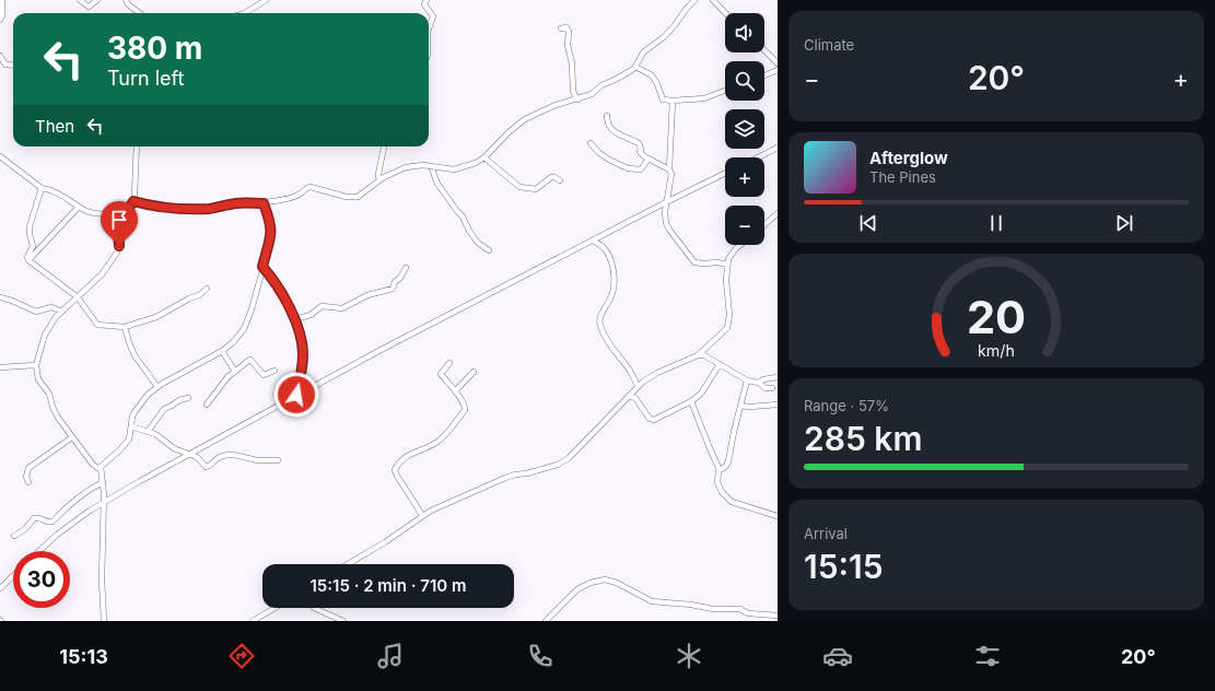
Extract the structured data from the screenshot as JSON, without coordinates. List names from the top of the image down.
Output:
{
  "page": {
    "tile": [
      "Climate",
      ["Range · 57%", "285 km"],
      ["Arrival", "15:15"]
    ],
    "map_buttons": ["+", "−"],
    "turn": ["380 m", "Turn left"],
    "heat": ["−", "20°", "+"],
    "then": "Then",
    "song": ["Afterglow", "The Pines"],
    "limit": "30",
    "trip": "15:15 · 2 min · 710 m",
    "tabs": ["15:13", "20°"],
    "gauge": ["20", "km/h"]
  }
}
